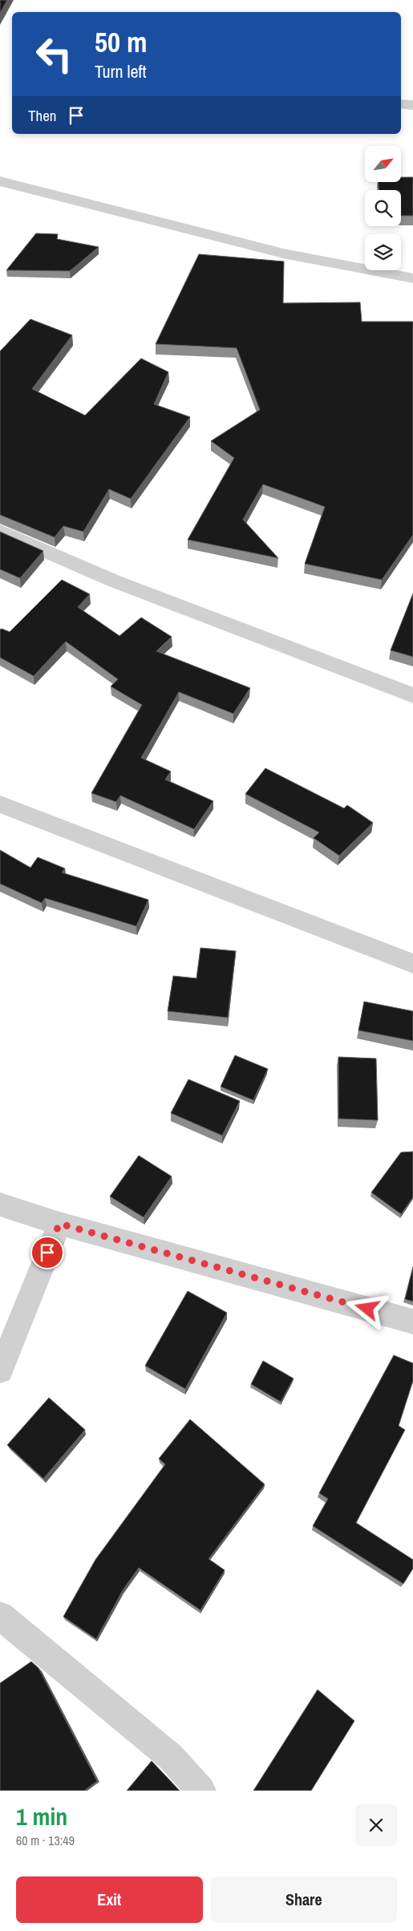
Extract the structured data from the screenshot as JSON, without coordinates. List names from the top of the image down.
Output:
{
  "north": "top right",
  "page": {
    "turn": ["50 m", "Turn left"],
    "then": "Then",
    "heading": ["1 min", "60 m · 13:49"],
    "buttons": ["Exit", "Share"]
  }
}
